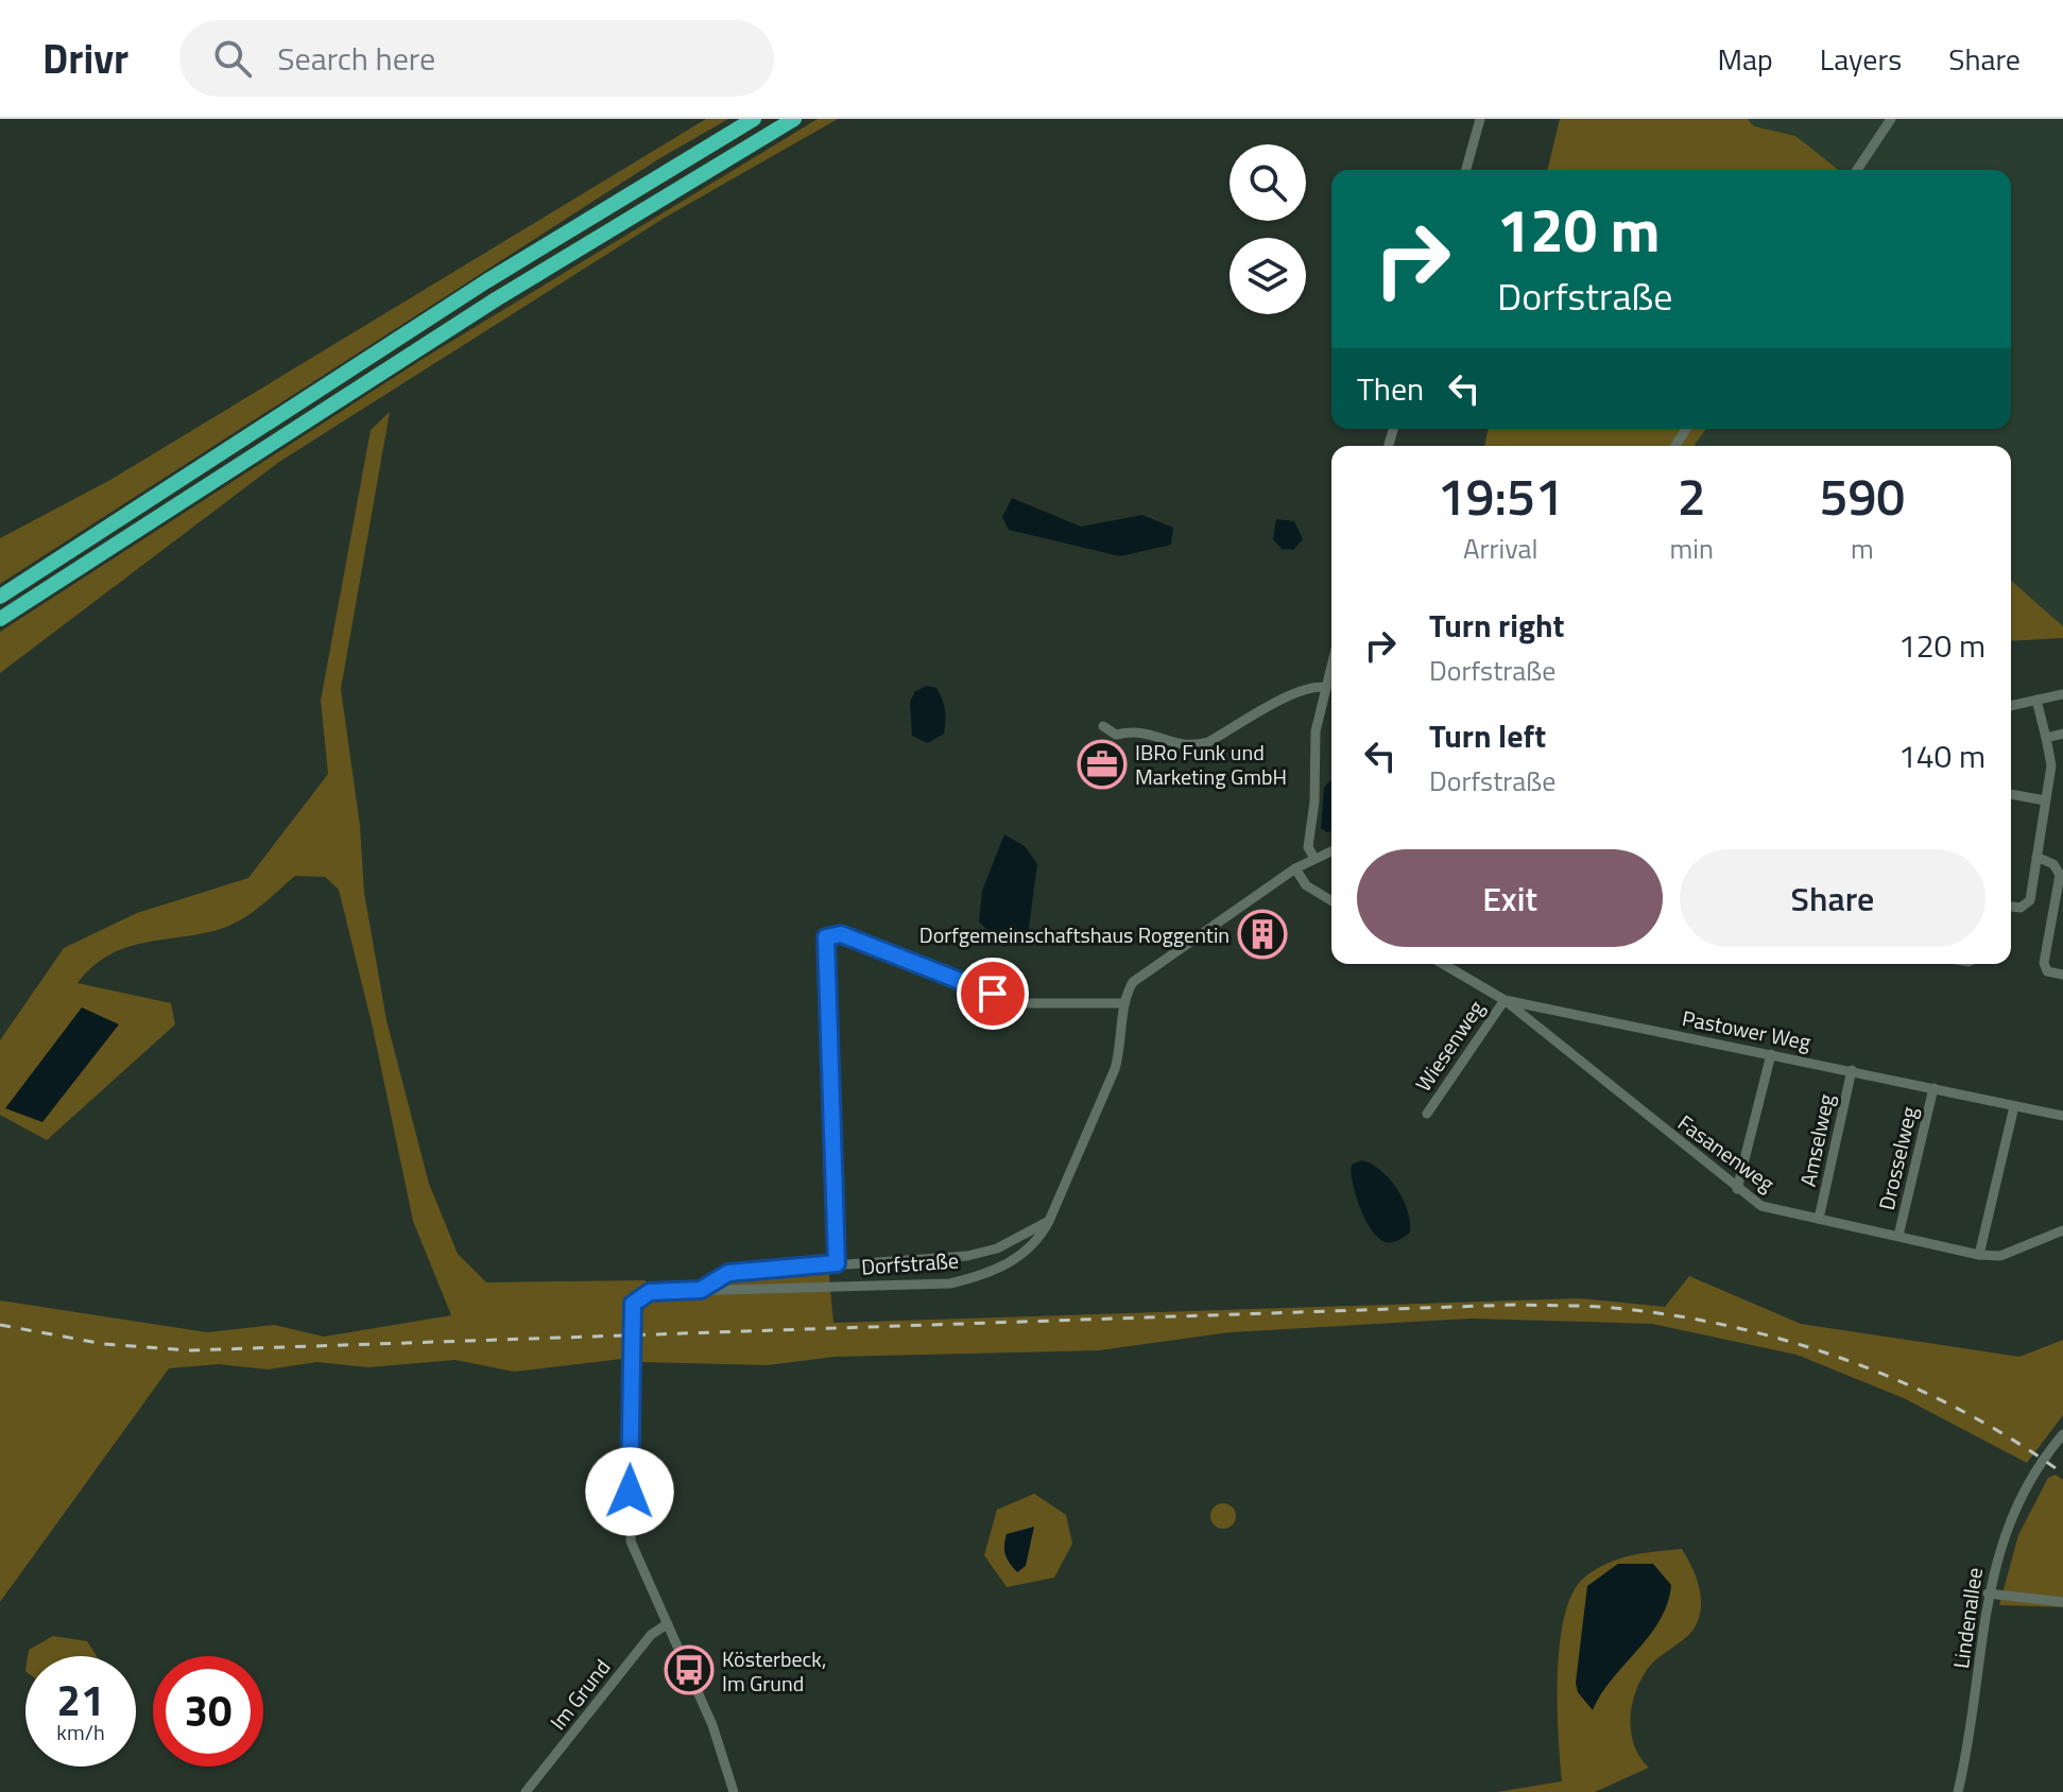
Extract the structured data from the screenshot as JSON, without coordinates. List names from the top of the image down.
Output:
{
  "streets": {
    "street": [
      "Pastower Weg",
      "Wiesenweg",
      "Amselweg",
      "Fasanenweg",
      "Drosselweg",
      "Dorfstraße",
      "Lindenallee",
      "Im Grund"
    ]
  },
  "crossings": [
    ["Pastower Weg", "Wiesenweg"],
    ["Pastower Weg", "Amselweg"],
    ["Pastower Weg", "Fasanenweg"],
    ["Pastower Weg", "Drosselweg"],
    ["Wiesenweg", "Fasanenweg"],
    ["Amselweg", "Fasanenweg"],
    ["Fasanenweg", "Drosselweg"],
    ["Dorfstraße", "Im Grund"]
  ],
  "places": {
    "office": ["IBRo Funk und Marketing GmbH"],
    "building": ["Dorfgemeinschaftshaus Roggentin"],
    "bus stop": ["Kösterbeck, Im Grund"]
  },
  "page": {
    "header": "Drivr",
    "search": "Search here",
    "nav": ["Map", "Layers", "Share"],
    "turn": ["120 m", "Dorfstraße"],
    "then": "Then",
    "eta": [
      "19:51",
      "Arrival",
      "2",
      "min",
      "590",
      "m"
    ],
    "list": [
      {
        "name": "Turn right",
        "note": "Dorfstraße",
        "value": "120 m"
      },
      {
        "name": "Turn left",
        "note": "Dorfstraße",
        "value": "140 m"
      }
    ],
    "buttons": ["Exit", "Share"],
    "speed": "21 km/h",
    "limit": "30"
  }
}
